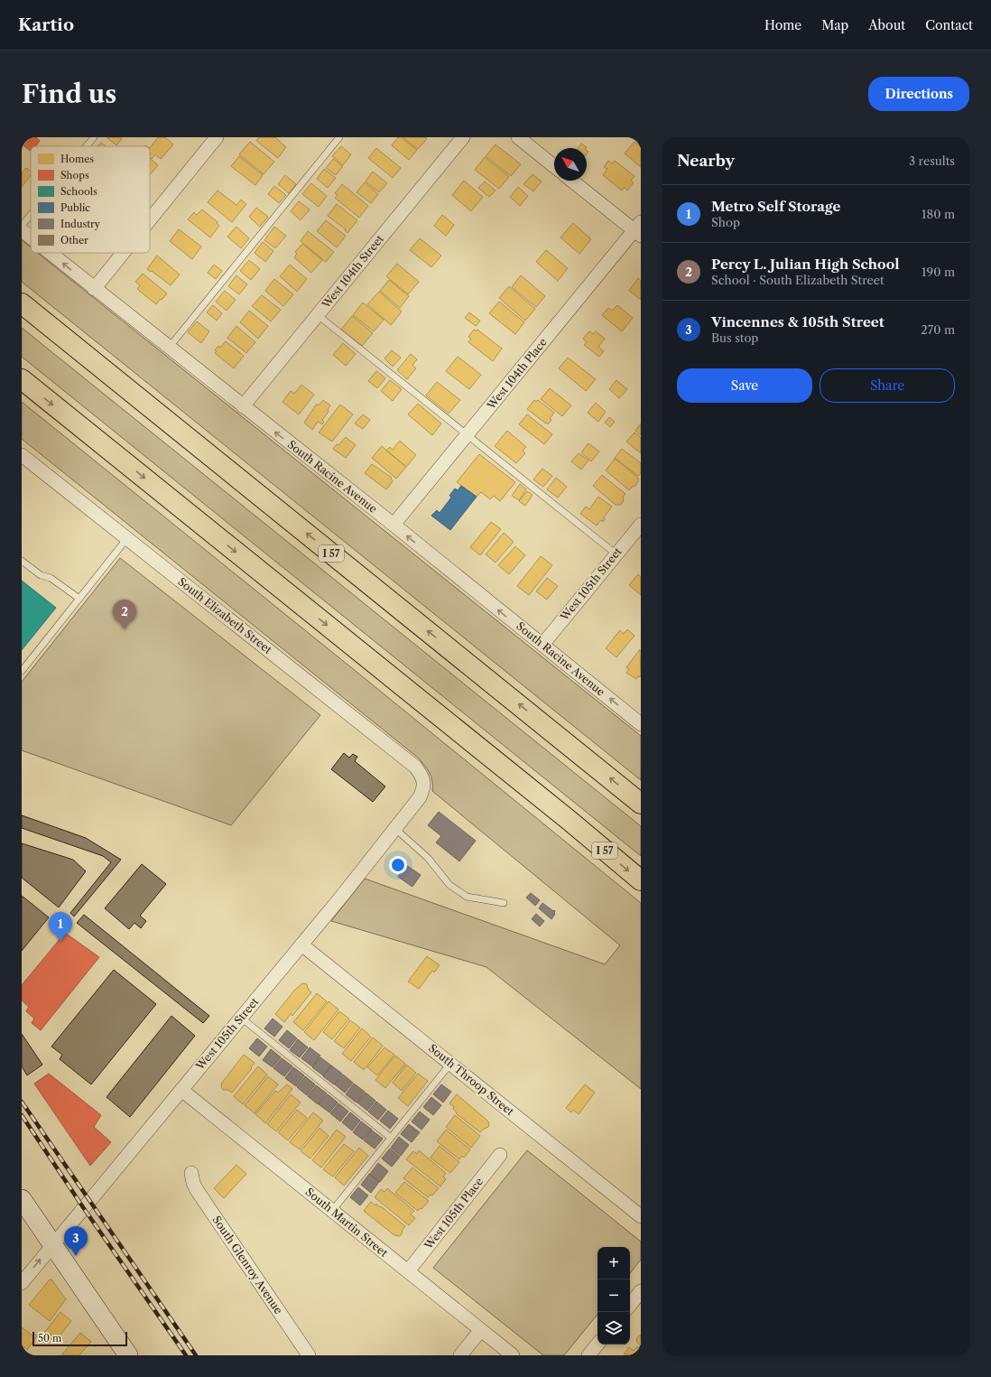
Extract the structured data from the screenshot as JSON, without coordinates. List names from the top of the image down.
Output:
{
  "streets": {
    "highway": ["I 57"],
    "street": [
      "West 104th Street",
      "West 104th Place",
      "South Racine Avenue",
      "West 105th Street",
      "South Elizabeth Street",
      "South Throop Street",
      "West 105th Place",
      "South Martin Street",
      "South Glenroy Avenue"
    ]
  },
  "crossings": [
    ["West 104th Street", "South Racine Avenue"],
    ["West 104th Place", "South Racine Avenue"],
    ["South Racine Avenue", "West 105th Street"],
    ["West 105th Street", "South Elizabeth Street"],
    ["West 105th Street", "South Throop Street"],
    ["West 105th Street", "South Martin Street"],
    ["West 105th Place", "South Martin Street"]
  ],
  "one_way": ["South Racine Avenue"],
  "legend": [
    "Homes",
    "Shops",
    "Schools",
    "Public",
    "Industry",
    "Other"
  ],
  "scale_bar": "50 m",
  "north": "top left",
  "page": {
    "header": "Kartio",
    "nav": [
      "Home",
      "Map",
      "About",
      "Contact"
    ],
    "buttons": [
      "Directions",
      ["Save", "Share"]
    ],
    "title": "Find us",
    "heading": ["Nearby", "3 results"],
    "list": [
      {
        "mark": "1",
        "name": "Metro Self Storage",
        "note": "Shop",
        "value": "180 m"
      },
      {
        "mark": "2",
        "name": "Percy L. Julian High School",
        "note": "School · South Elizabeth Street",
        "value": "190 m"
      },
      {
        "mark": "3",
        "name": "Vincennes & 105th Street",
        "note": "Bus stop",
        "value": "270 m"
      }
    ],
    "pins": ["2", "1", "3"],
    "map_buttons": ["+", "−"],
    "scale": "50 m"
  }
}
